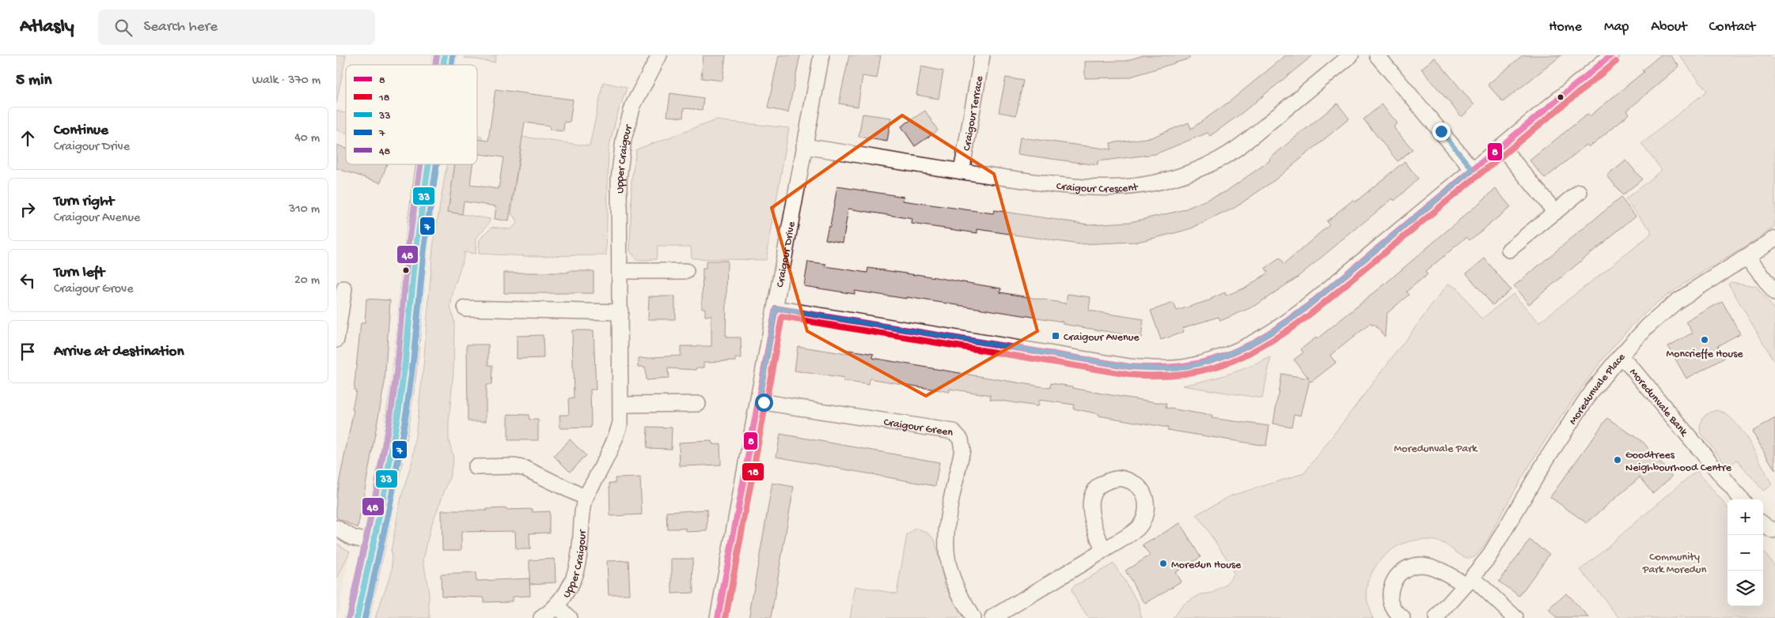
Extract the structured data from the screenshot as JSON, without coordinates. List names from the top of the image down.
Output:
{
  "streets": {
    "street": [
      "Craigour Terrace",
      "Upper Craigour",
      "Craigour Crescent",
      "Craigour Drive",
      "Moredunvale Place",
      "Moredunvale Bank",
      "Craigour Green"
    ]
  },
  "crossings": [
    ["Craigour Terrace", "Craigour Crescent"],
    ["Craigour Crescent", "Craigour Drive"],
    ["Craigour Drive", "Craigour Green"],
    ["Moredunvale Place", "Moredunvale Bank"]
  ],
  "parks": ["Moredunvale Park", "Community Park Moredun"],
  "places": {
    "transit": ["Craigour Avenue"],
    "other": ["Moncrieffe House", "Goodtrees Neighbourhood Centre", "Moredun House"]
  },
  "lines": [
    "transit line 8",
    "transit line 33",
    "transit line 48",
    "transit line 7",
    "transit line 18"
  ],
  "legend": [
    "8",
    "18",
    "33",
    "7",
    "48"
  ],
  "page": {
    "header": "Atlasly",
    "search": "Search here",
    "nav": [
      "Home",
      "Map",
      "About",
      "Contact"
    ],
    "heading": ["5 min", "Walk · 370 m"],
    "list": [
      ["Continue", "Craigour Drive", "40 m"],
      ["Turn right", "Craigour Avenue", "310 m"],
      ["Turn left", "Craigour Grove", "20 m"],
      "Arrive at destination"
    ],
    "map_buttons": ["+", "−"]
  }
}
